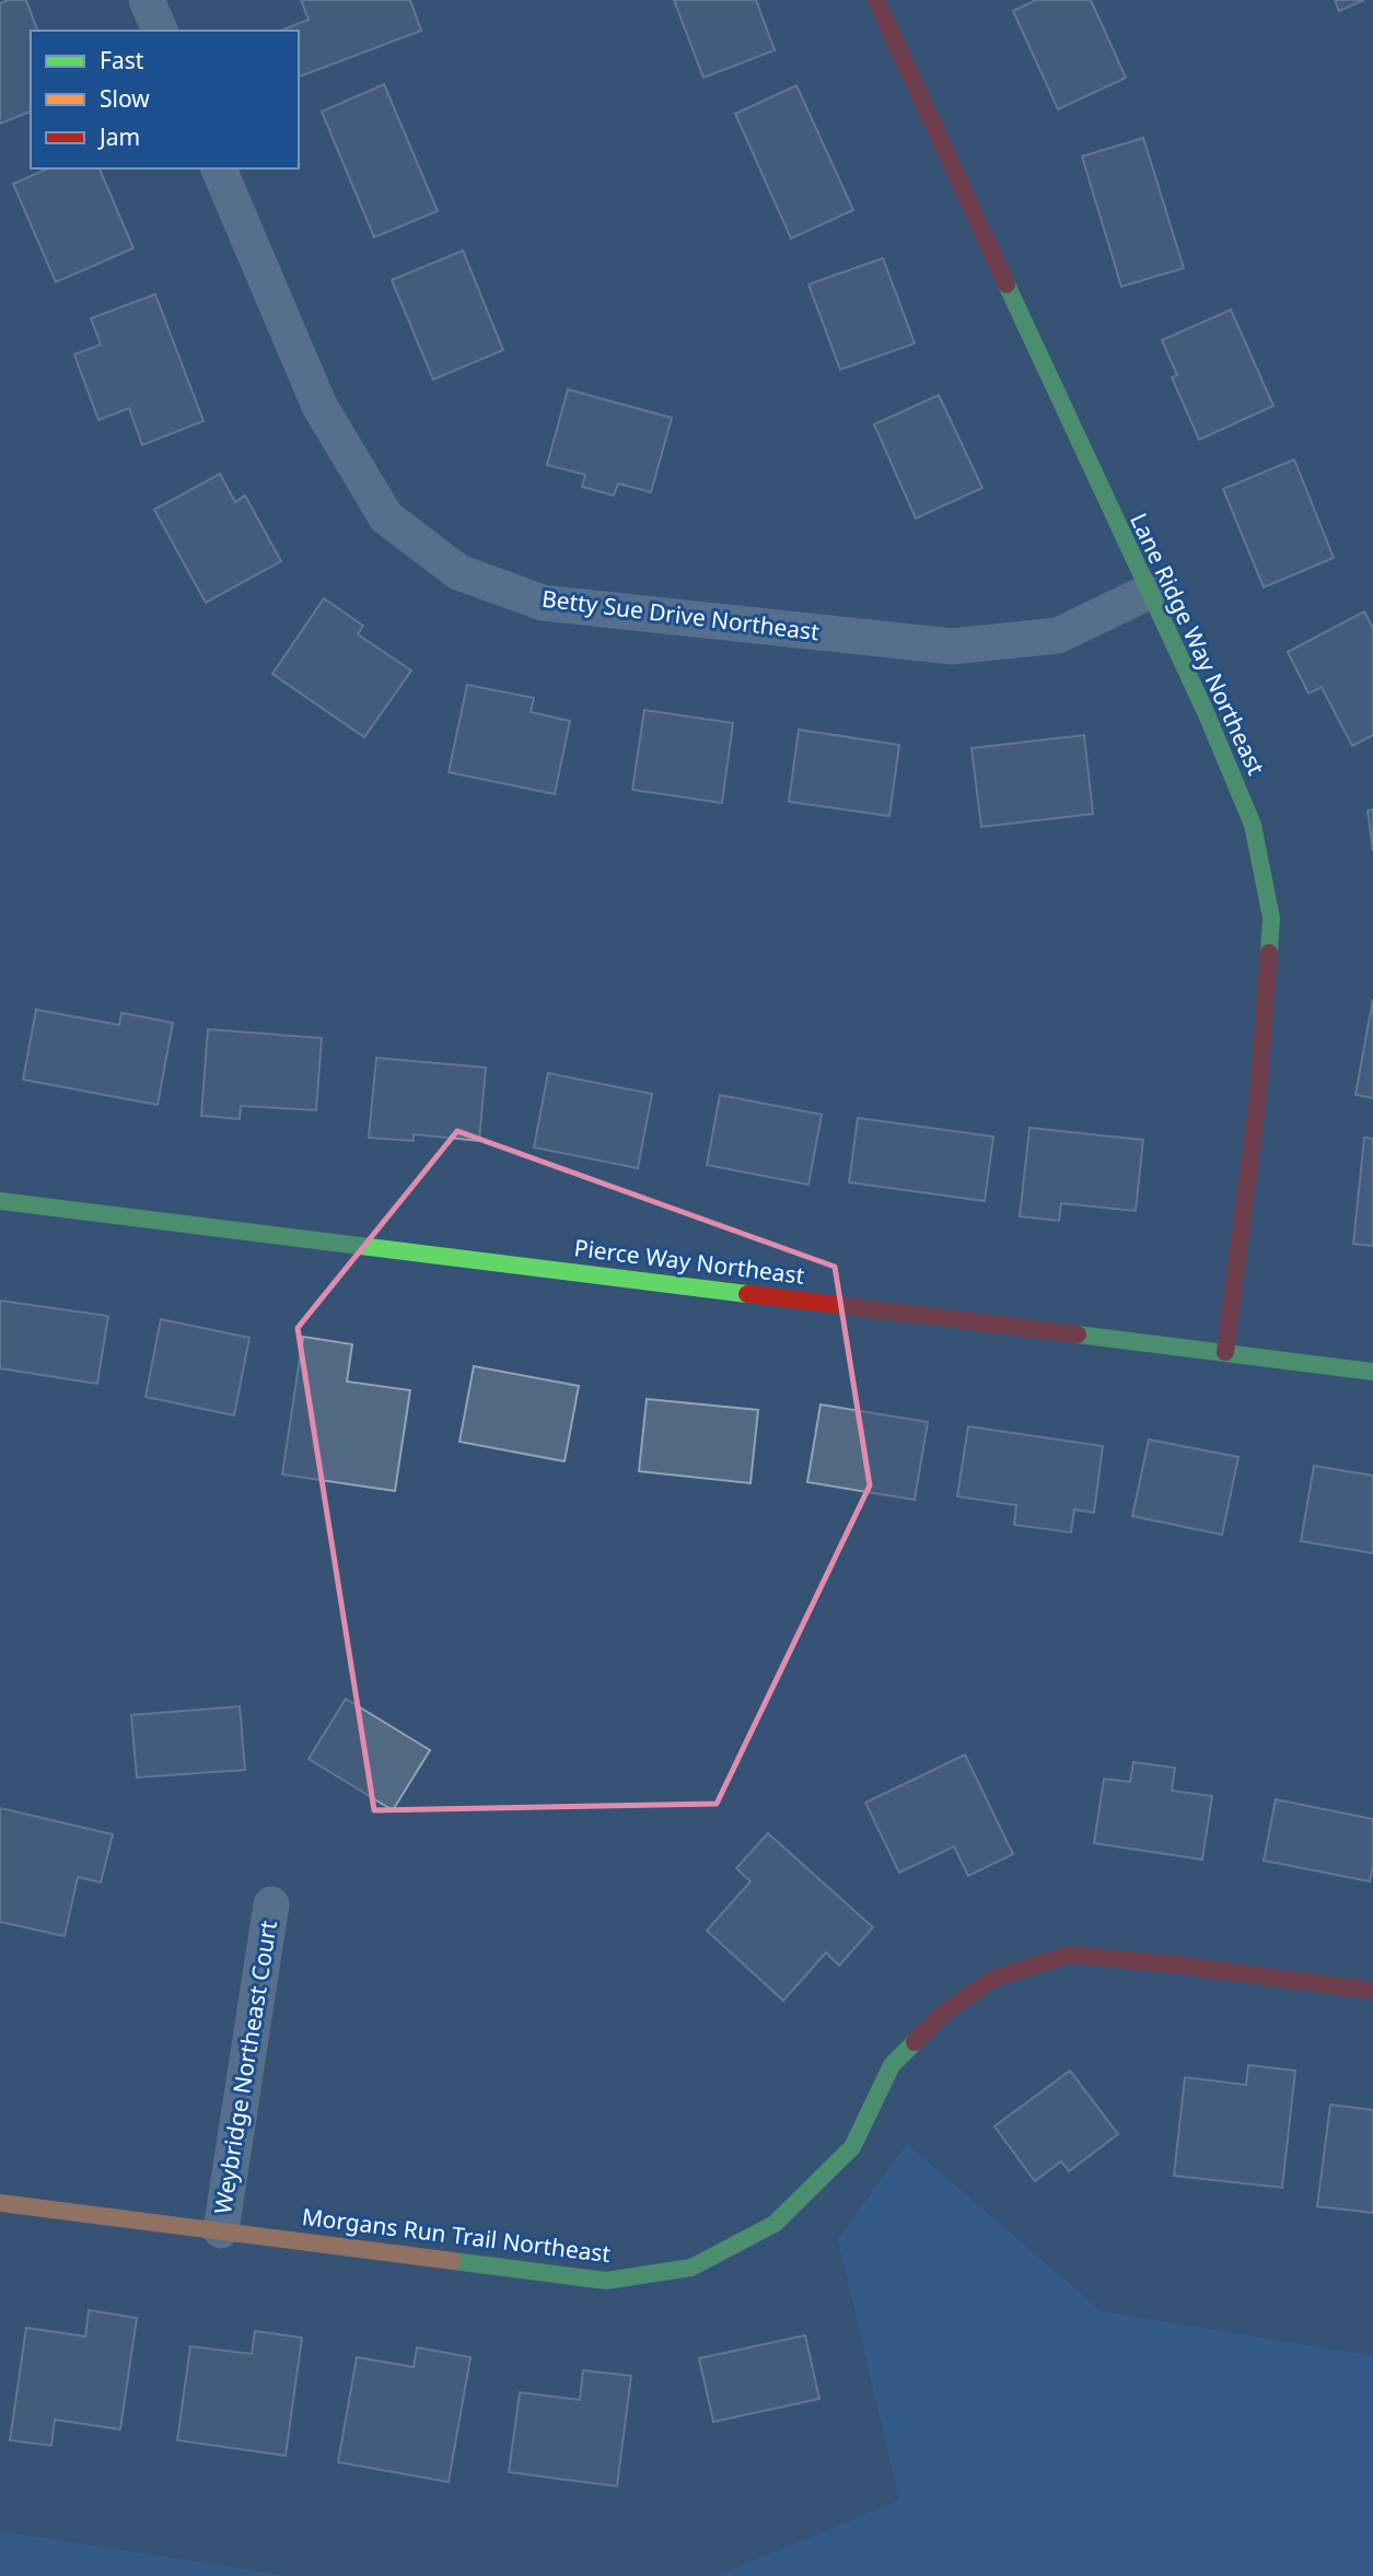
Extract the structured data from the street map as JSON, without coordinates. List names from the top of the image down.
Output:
{
  "streets": {
    "street": [
      "Betty Sue Drive Northeast",
      "Lane Ridge Way Northeast",
      "Pierce Way Northeast",
      "Weybridge Northeast Court",
      "Morgans Run Trail Northeast"
    ]
  },
  "crossings": [
    ["Betty Sue Drive Northeast", "Lane Ridge Way Northeast"],
    ["Lane Ridge Way Northeast", "Pierce Way Northeast"],
    ["Weybridge Northeast Court", "Morgans Run Trail Northeast"]
  ],
  "legend": ["Fast", "Slow", "Jam"]
}
